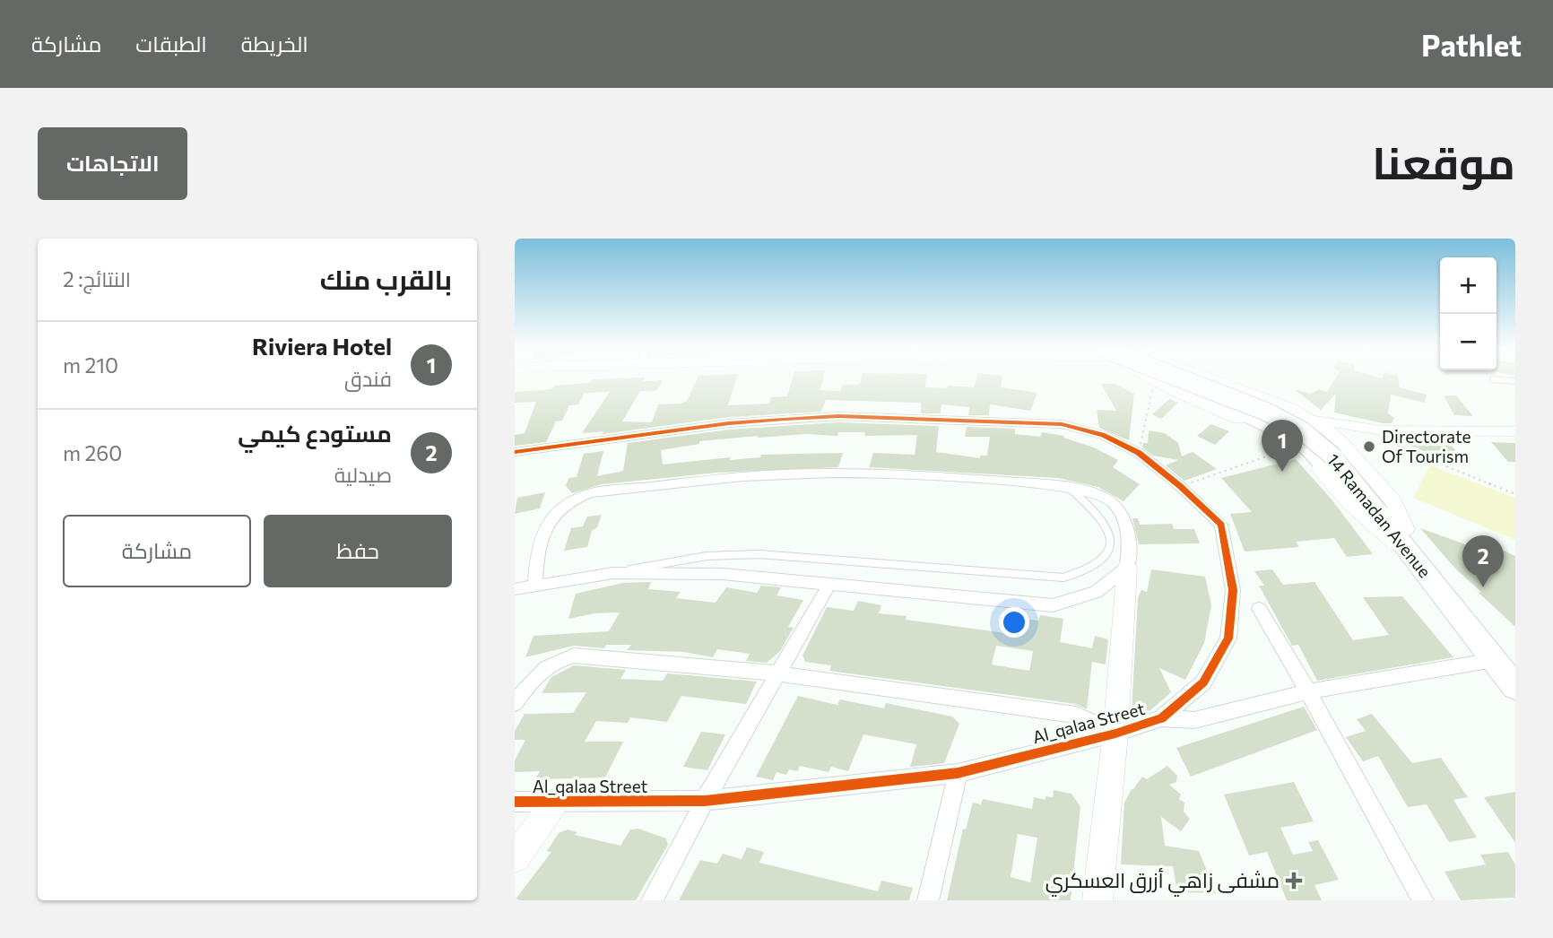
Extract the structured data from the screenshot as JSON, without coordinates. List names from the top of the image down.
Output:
{
  "streets": {
    "main road": ["14 Ramadan Avenue"],
    "street": ["Al_qalaa Street"]
  },
  "places": {
    "other": ["Directorate Of Tourism"],
    "health": ["مشفى زاهي أزرق العسكري"]
  },
  "page": {
    "header": "Pathlet",
    "nav": ["الخريطة", "الطبقات", "مشاركة"],
    "title": "موقعنا",
    "buttons": [
      "الاتجاهات",
      ["حفظ", "مشاركة"]
    ],
    "heading": ["بالقرب منك", "النتائج: 2"],
    "map_buttons": ["+", "−"],
    "list": [
      {
        "mark": "1",
        "name": "Riviera Hotel",
        "note": "فندق",
        "value": "210 m"
      },
      {
        "mark": "2",
        "name": "مستودع كيمي",
        "note": "صيدلية",
        "value": "260 m"
      }
    ],
    "pins": ["1", "2"]
  }
}
